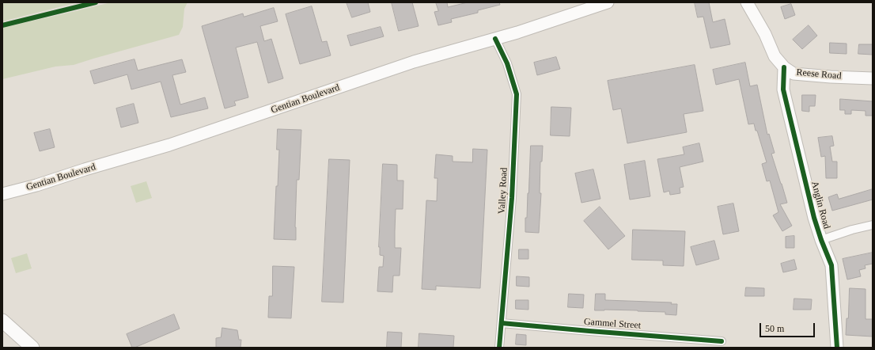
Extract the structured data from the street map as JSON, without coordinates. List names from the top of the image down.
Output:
{
  "streets": {
    "main road": ["Reese Road", "Gentian Boulevard", "Anglin Road"],
    "street": ["Valley Road", "Gammel Street"]
  },
  "crossings": [
    ["Reese Road", "Anglin Road"],
    ["Gentian Boulevard", "Valley Road"],
    ["Valley Road", "Gammel Street"]
  ],
  "scale_bar": "50 m"
}
